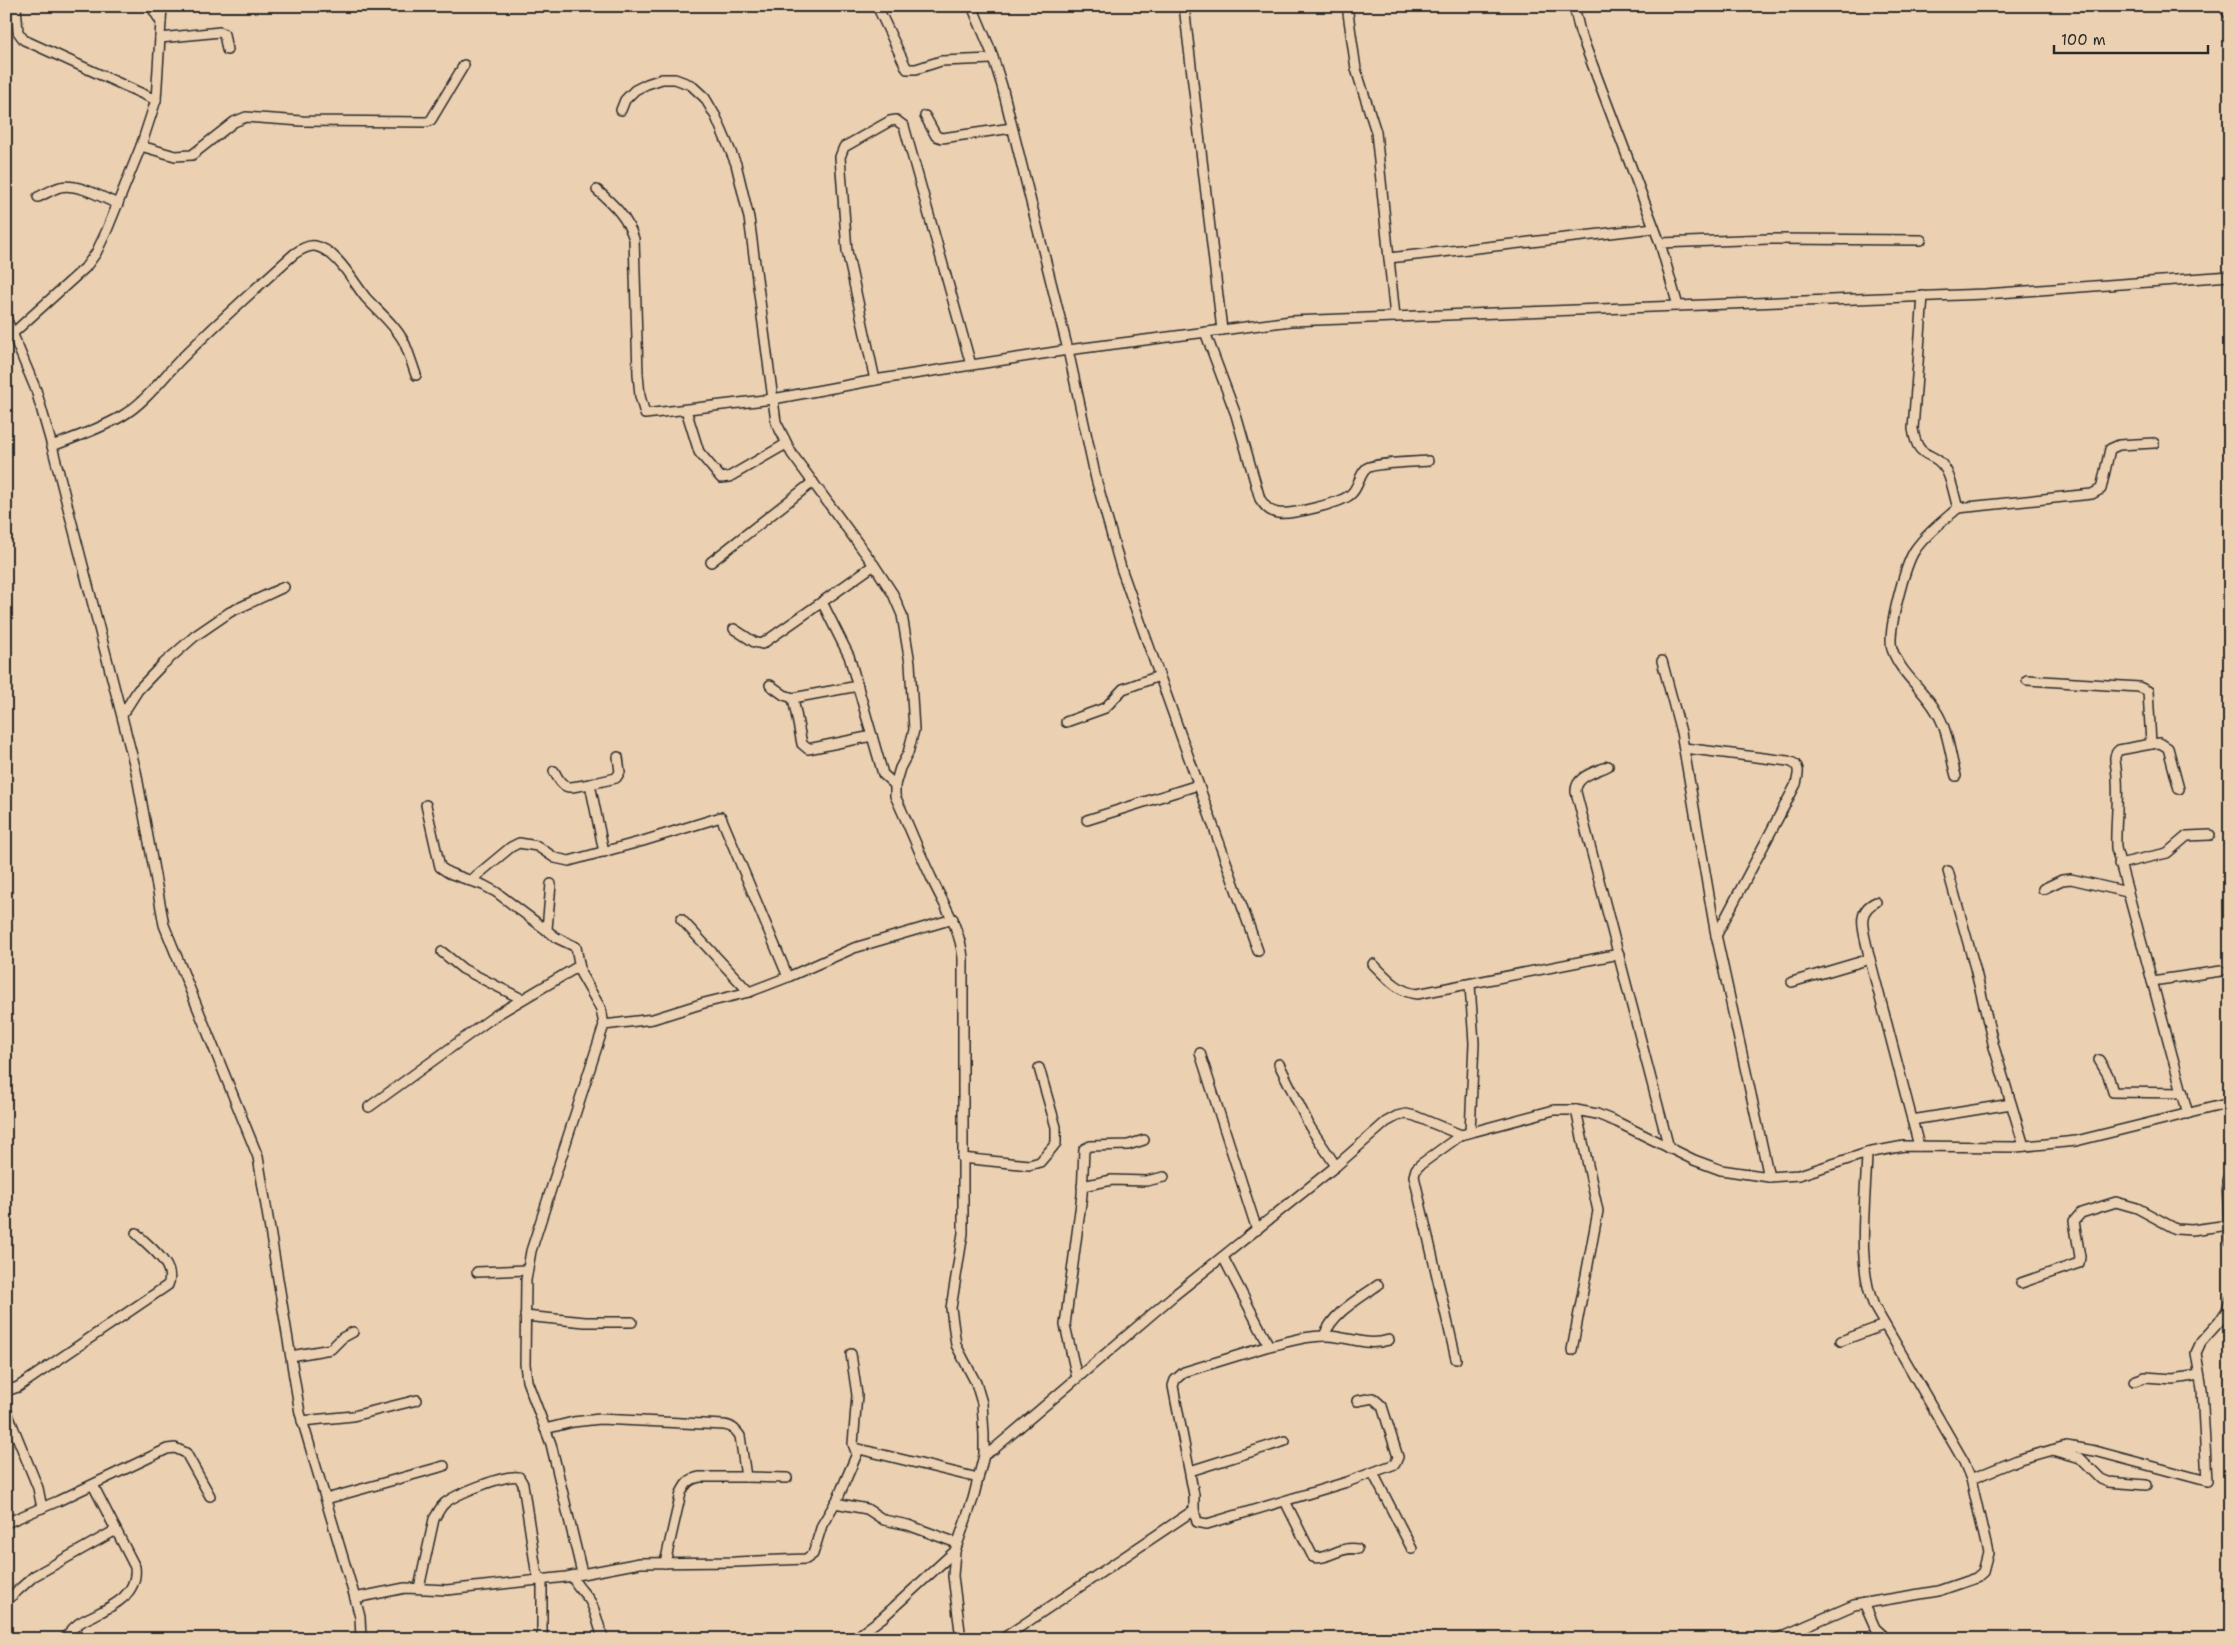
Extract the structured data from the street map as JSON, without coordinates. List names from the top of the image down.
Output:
{
  "scale_bar": "100 m"
}
